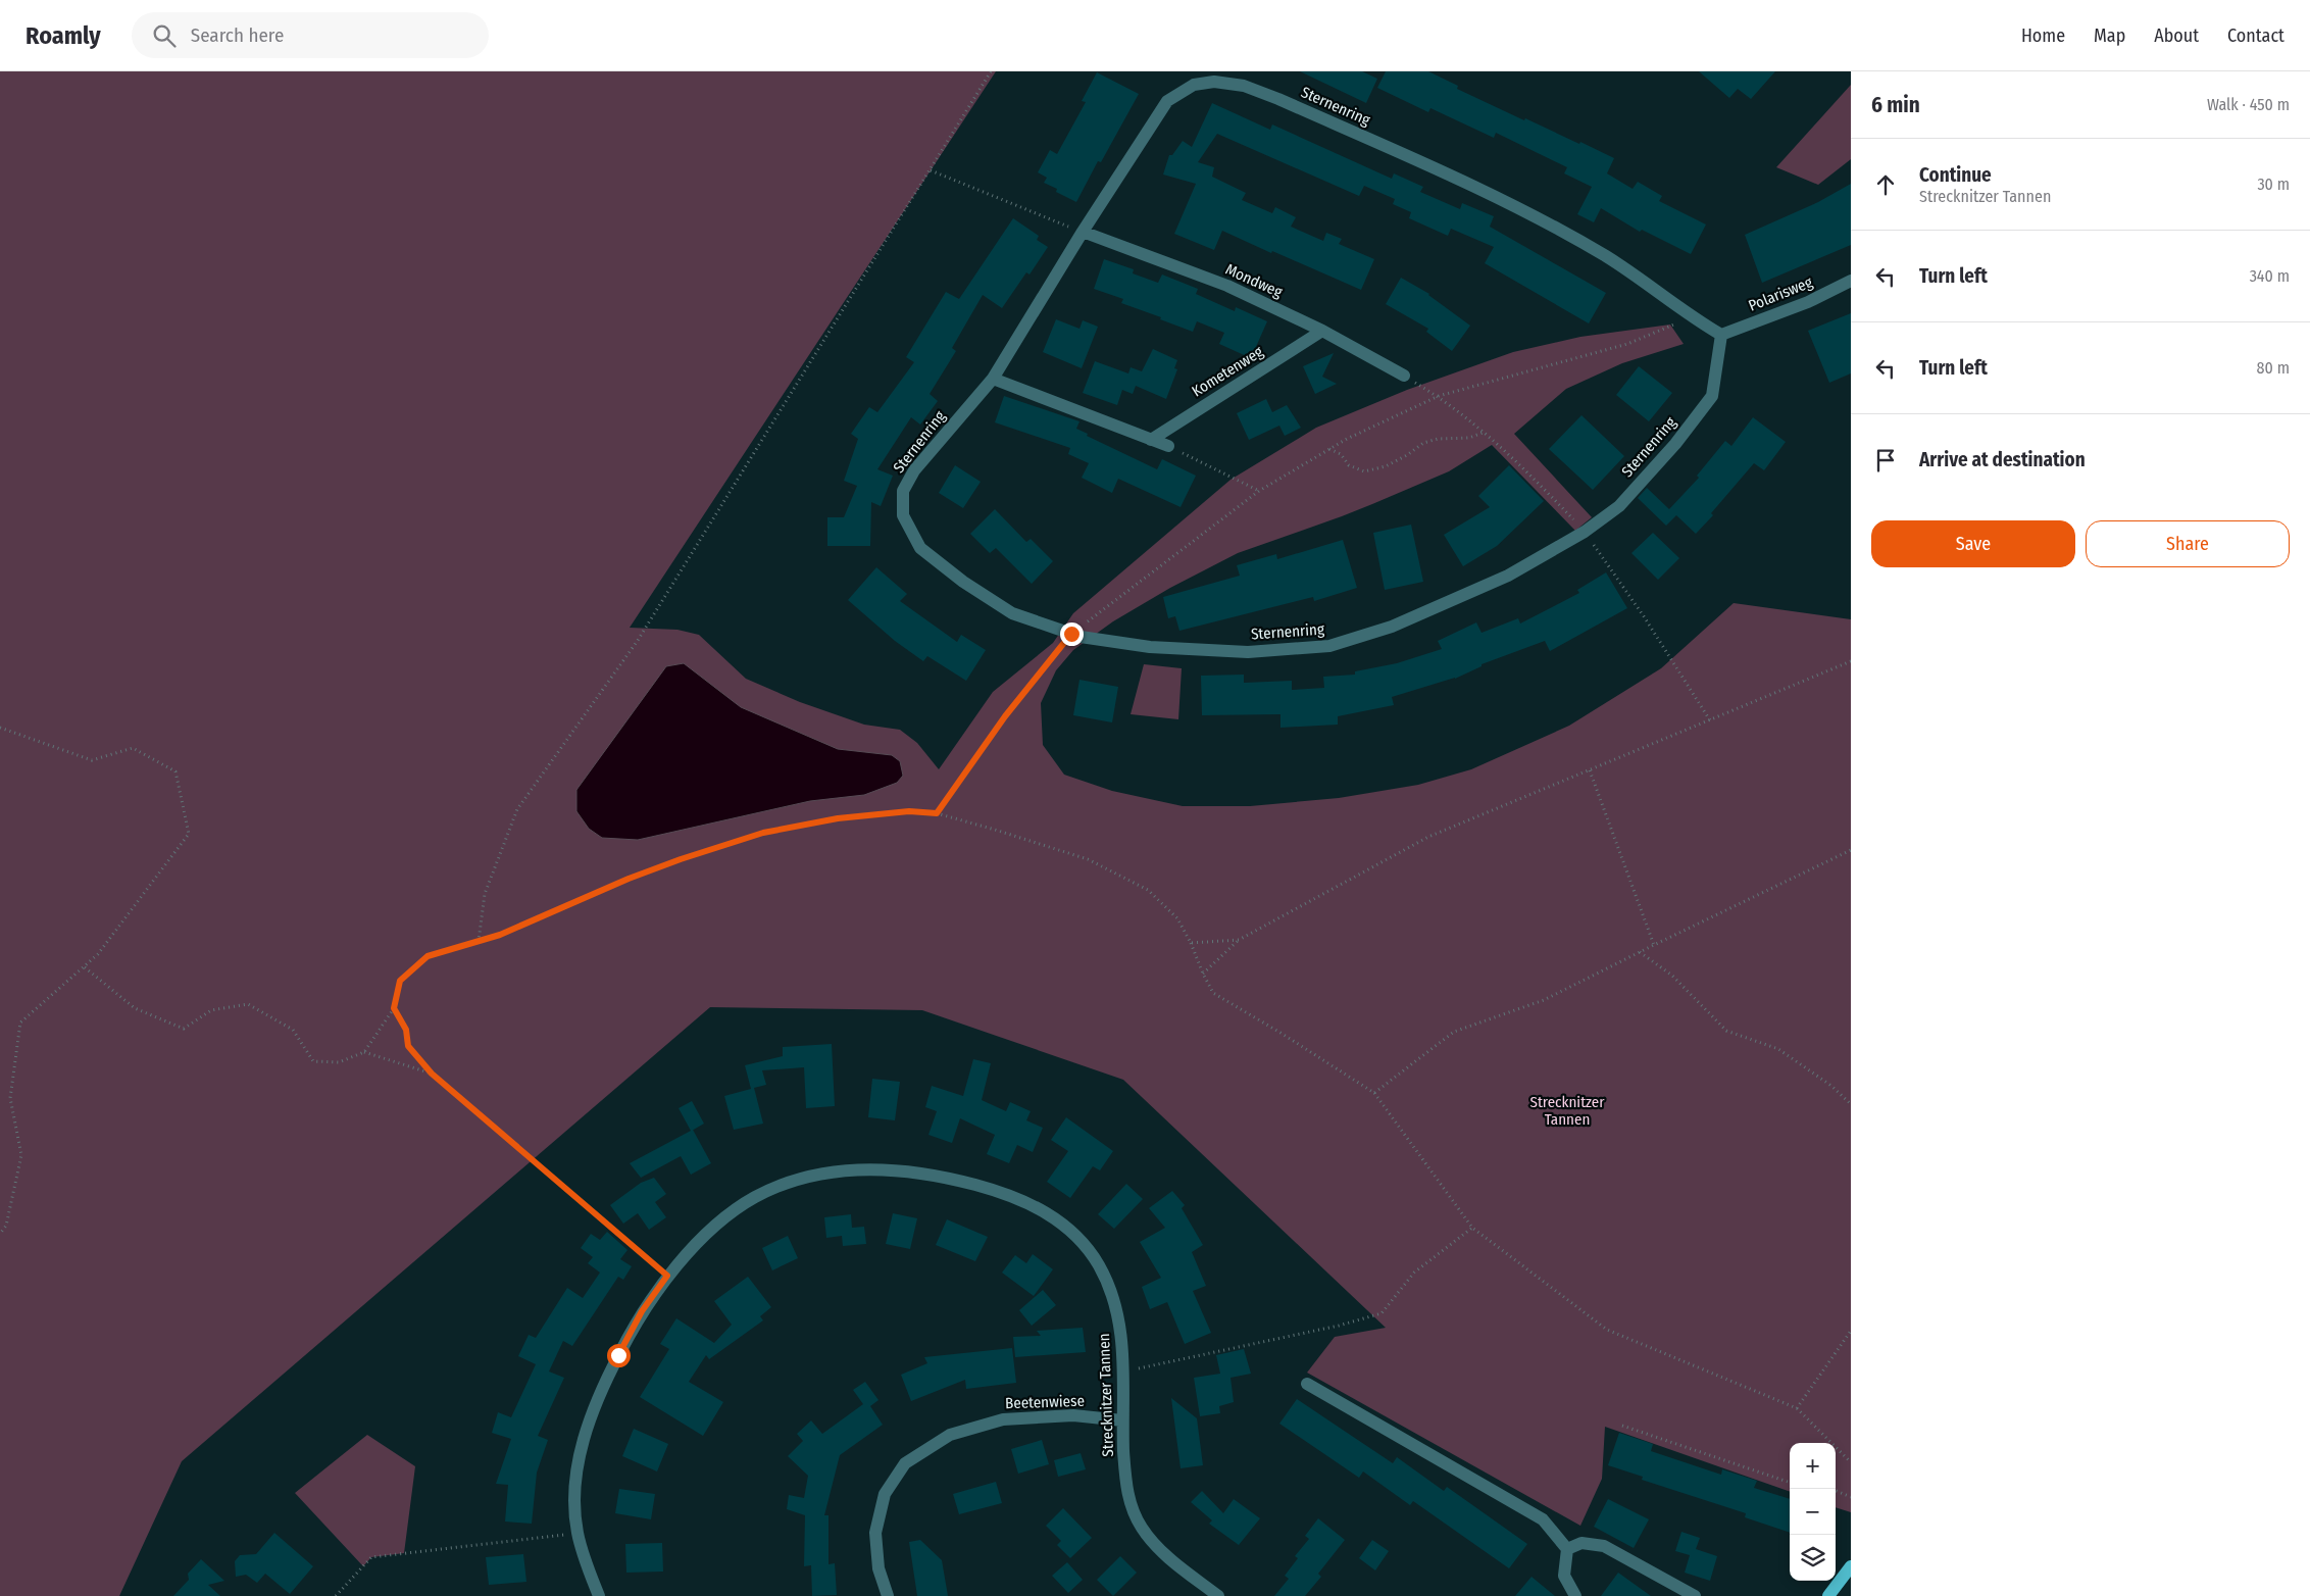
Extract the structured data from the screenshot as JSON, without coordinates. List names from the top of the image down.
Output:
{
  "streets": {
    "street": [
      "Sternenring",
      "Mondweg",
      "Polarisweg",
      "Kometenweg",
      "Strecknitzer Tannen",
      "Beetenwiese"
    ]
  },
  "crossings": [
    ["Sternenring", "Mondweg"],
    ["Sternenring", "Polarisweg"],
    ["Mondweg", "Kometenweg"],
    ["Strecknitzer Tannen", "Beetenwiese"]
  ],
  "parks": ["Strecknitzer Tannen"],
  "page": {
    "header": "Roamly",
    "search": "Search here",
    "nav": [
      "Home",
      "Map",
      "About",
      "Contact"
    ],
    "heading": ["6 min", "Walk · 450 m"],
    "list": [
      ["Continue", "Strecknitzer Tannen", "30 m"],
      ["Turn left", "340 m"],
      ["Turn left", "80 m"],
      "Arrive at destination"
    ],
    "buttons": ["Save", "Share"],
    "map_buttons": ["+", "−"]
  }
}
